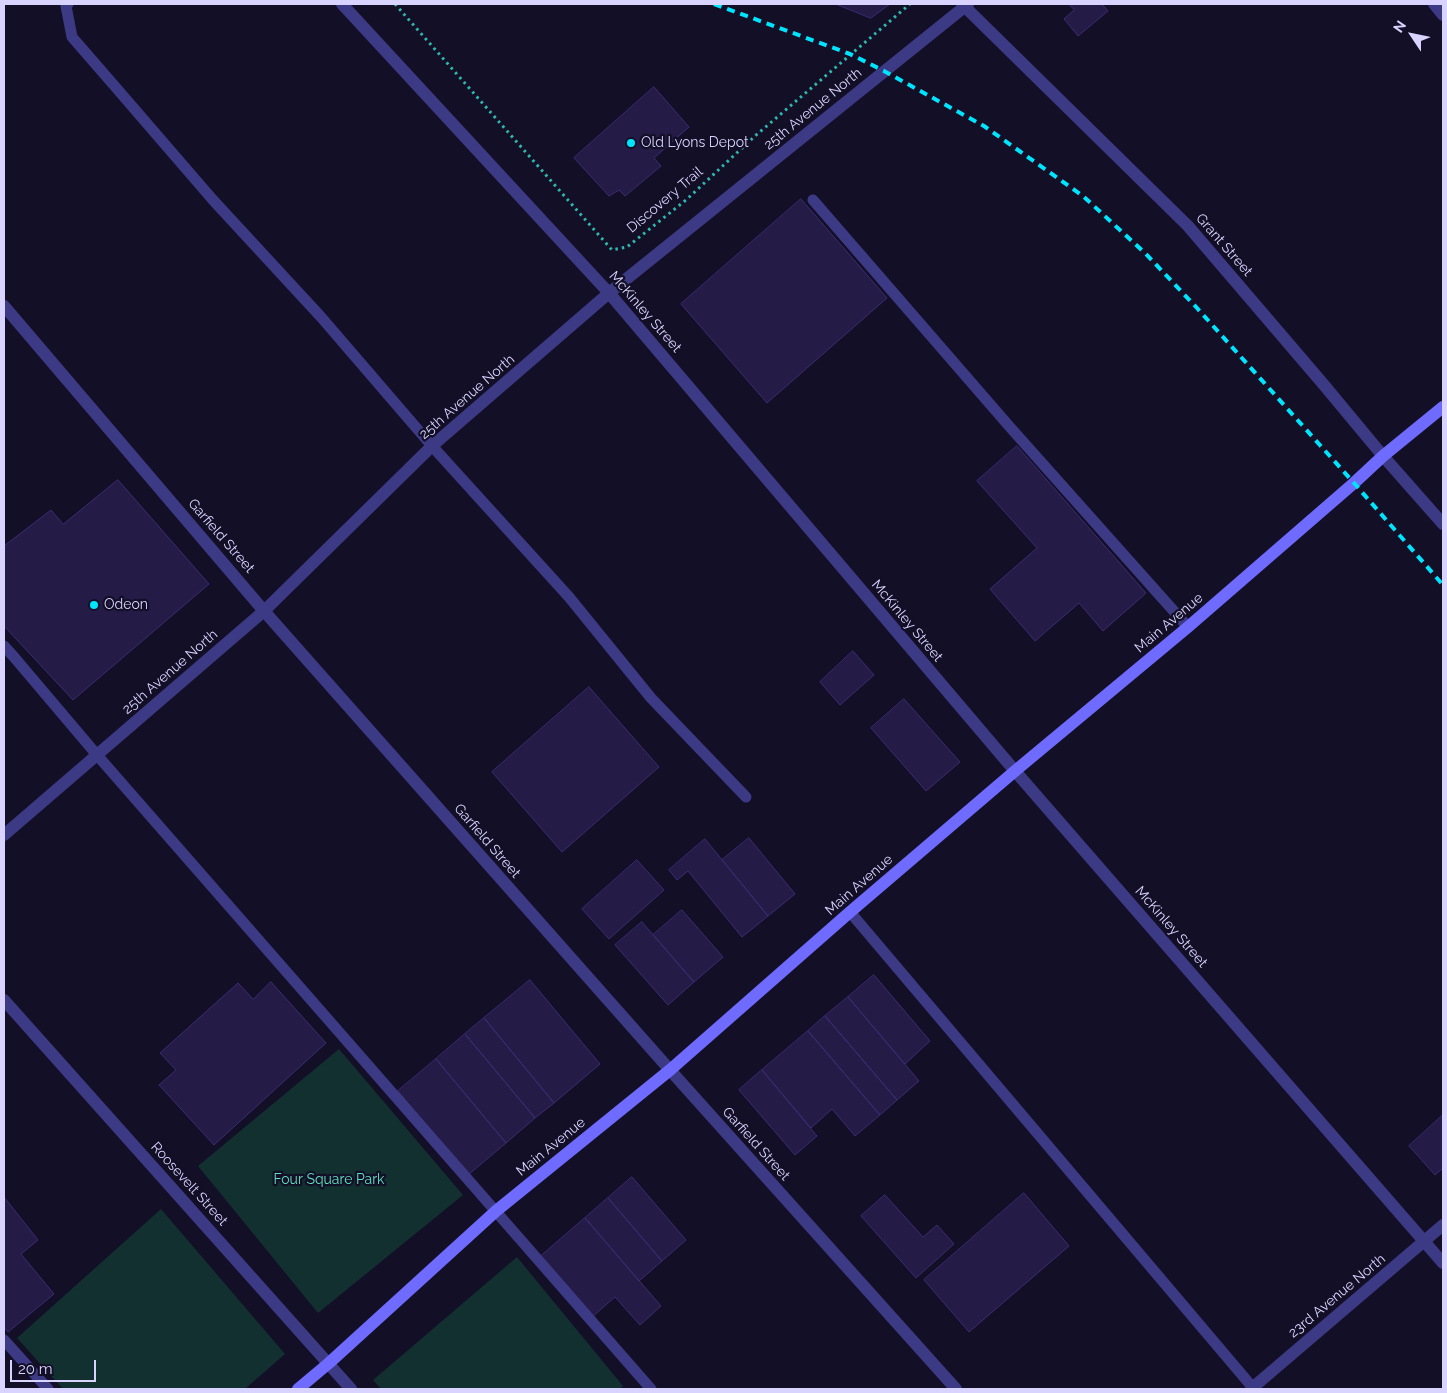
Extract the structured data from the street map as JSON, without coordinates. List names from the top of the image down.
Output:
{
  "streets": {
    "street": [
      "25th Avenue North",
      "Grant Street",
      "McKinley Street",
      "Garfield Street",
      "Main Avenue",
      "Roosevelt Street",
      "23rd Avenue North"
    ],
    "path": ["Discovery Trail"]
  },
  "crossings": [
    ["25th Avenue North", "Grant Street"],
    ["25th Avenue North", "McKinley Street"],
    ["25th Avenue North", "Garfield Street"],
    ["Grant Street", "Main Avenue"],
    ["McKinley Street", "Main Avenue"],
    ["McKinley Street", "23rd Avenue North"],
    ["Garfield Street", "Main Avenue"],
    ["Main Avenue", "Roosevelt Street"]
  ],
  "parks": ["Four Square Park"],
  "places": ["Old Lyons Depot", "Odeon"],
  "scale_bar": "20 m",
  "north": "top left"
}
